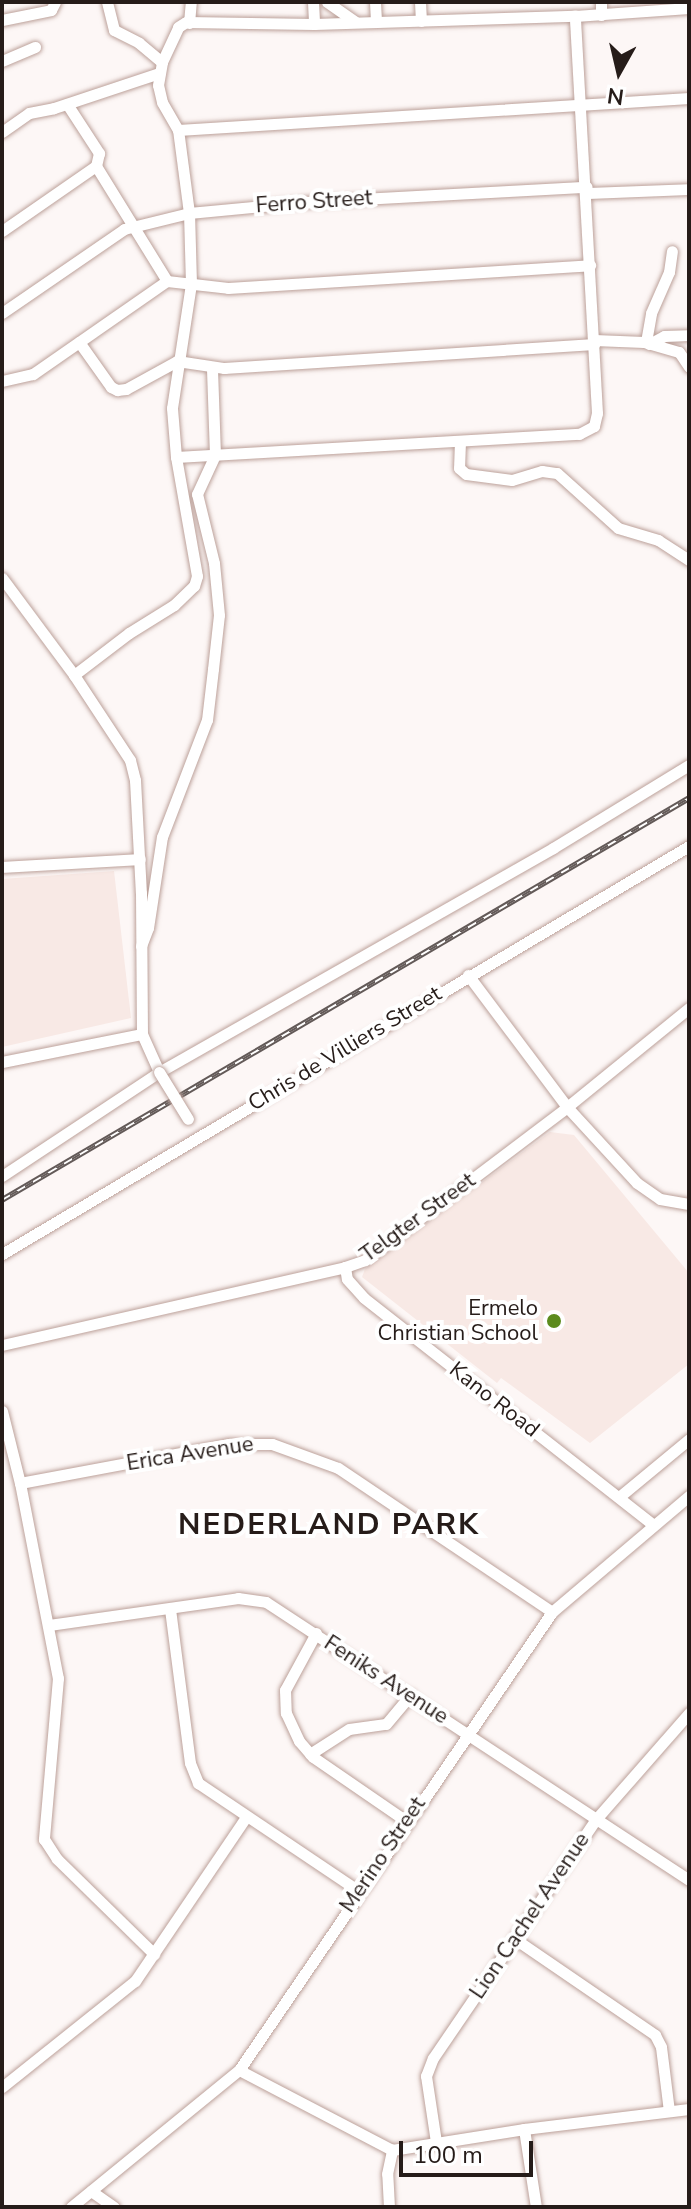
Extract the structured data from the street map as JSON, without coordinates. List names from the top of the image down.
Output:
{
  "streets": {
    "street": [
      "Ferro Street",
      "Chris de Villiers Street",
      "Telgter Street",
      "Kano Road",
      "Erica Avenue",
      "Feniks Avenue",
      "Merino Street",
      "Lion Cachel Avenue"
    ]
  },
  "crossings": [
    ["Telgter Street", "Kano Road"],
    ["Kano Road", "Merino Street"],
    ["Erica Avenue", "Merino Street"],
    ["Feniks Avenue", "Merino Street"],
    ["Feniks Avenue", "Lion Cachel Avenue"]
  ],
  "districts": ["NEDERLAND PARK"],
  "places": ["Ermelo Christian School"],
  "scale_bar": "100 m",
  "north": "bottom"
}
